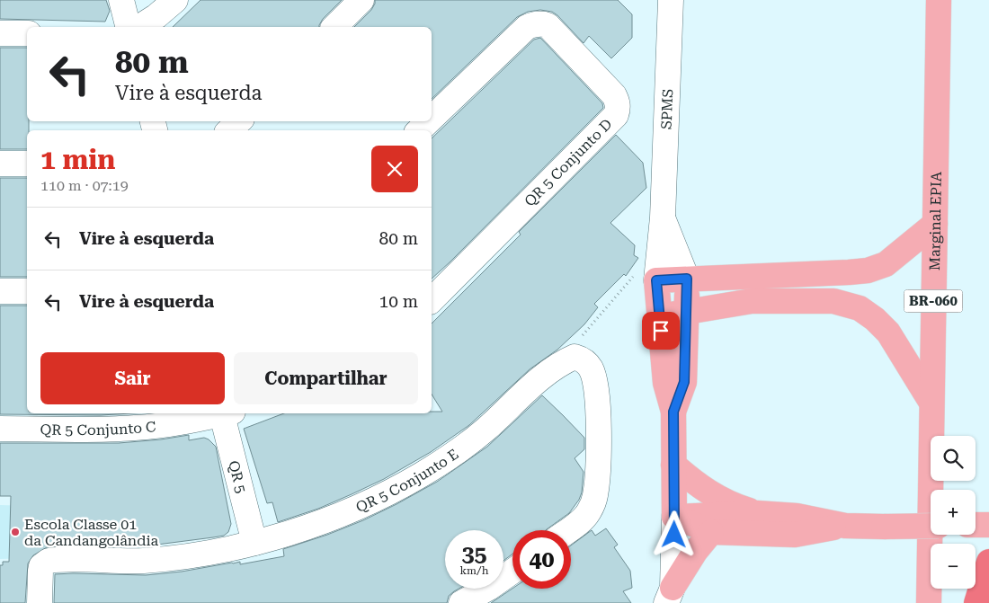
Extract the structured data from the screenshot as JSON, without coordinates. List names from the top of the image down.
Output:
{
  "streets": {
    "main road": ["Marginal EPIA", "BR-060"],
    "street": [
      "SPMS",
      "QR 5 Conjunto D",
      "QR 5 Conjunto C",
      "QR 5",
      "QR 5 Conjunto E"
    ]
  },
  "crossings": [
    ["QR 5", "QR 5 Conjunto E"]
  ],
  "places": ["Escola Classe 01 da Candangolândia"],
  "page": {
    "turn": ["80 m", "Vire à esquerda"],
    "heading": ["1 min", "110 m · 07:19"],
    "list": [
      {
        "name": "Vire à esquerda",
        "value": "80 m"
      },
      {
        "name": "Vire à esquerda",
        "value": "10 m"
      }
    ],
    "buttons": ["Sair", "Compartilhar"],
    "map_buttons": ["+", "−"],
    "speed": "35 km/h",
    "limit": "40"
  }
}
